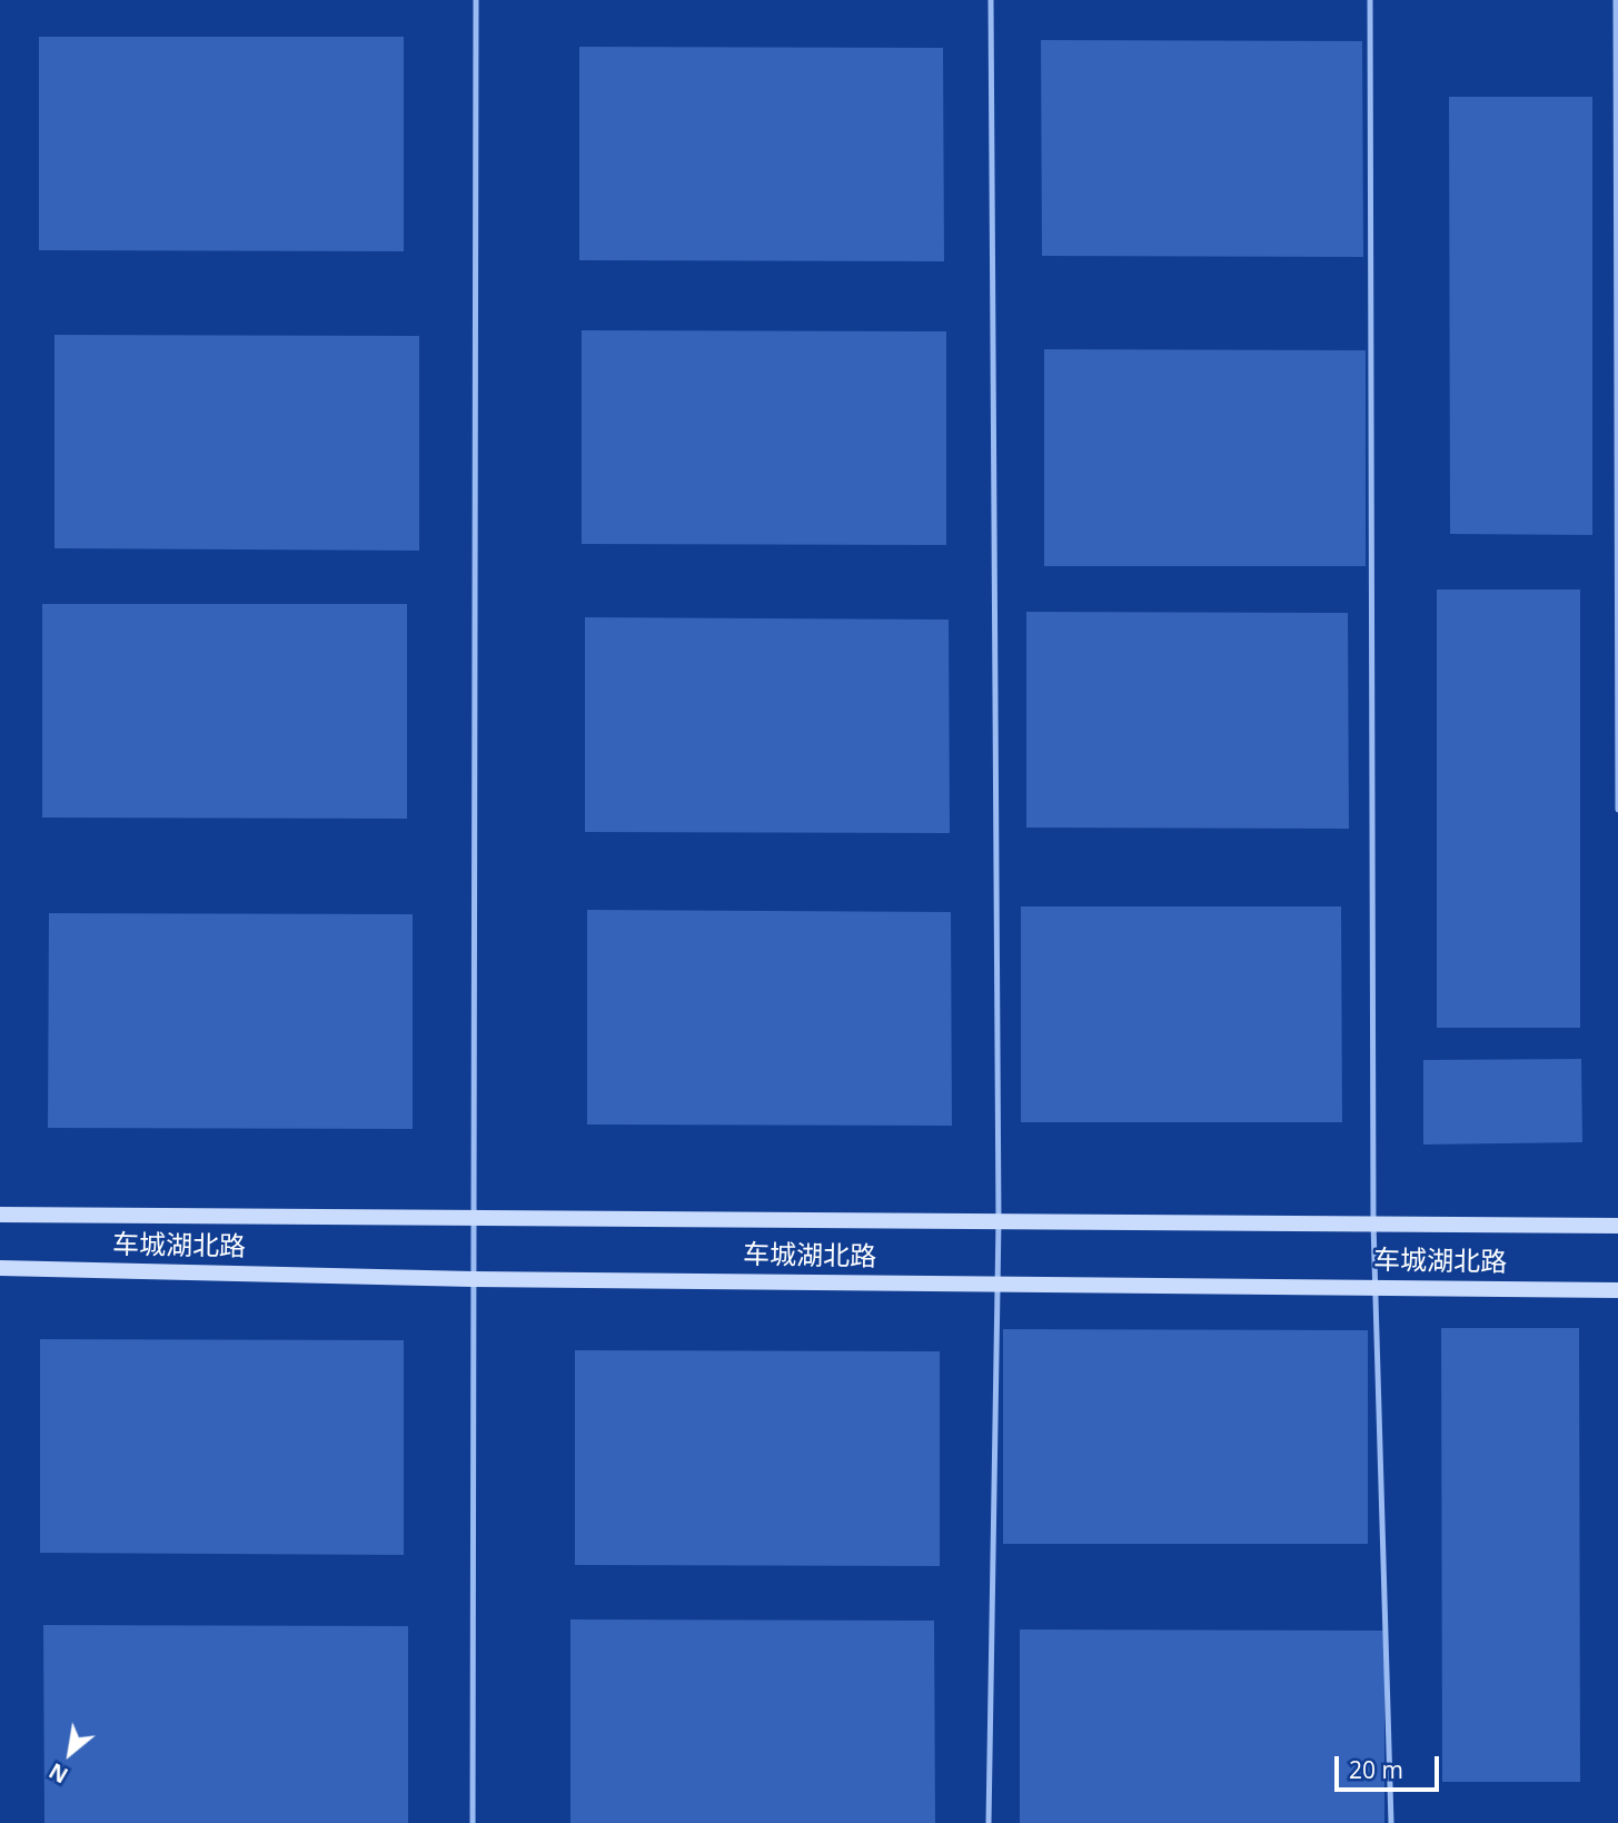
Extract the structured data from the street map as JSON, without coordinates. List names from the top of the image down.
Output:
{
  "streets": {
    "main road": ["车城湖北路"]
  },
  "scale_bar": "20 m",
  "north": "bottom left"
}
